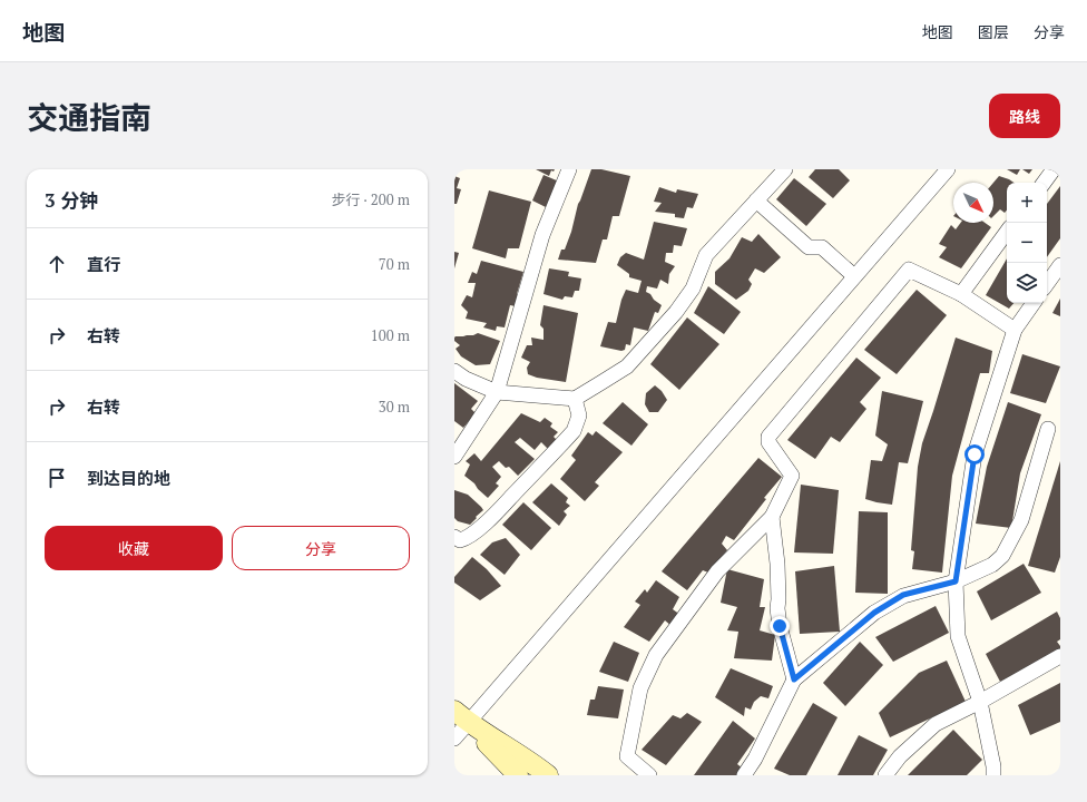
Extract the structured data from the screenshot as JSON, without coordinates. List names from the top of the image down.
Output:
{
  "north": "bottom right",
  "page": {
    "header": "地图",
    "nav": ["地图", "图层", "分享"],
    "title": "交通指南",
    "buttons": [
      "路线",
      ["收藏", "分享"]
    ],
    "heading": ["3 分钟", "步行 · 200 m"],
    "map_buttons": ["+", "−"],
    "list": [
      ["直行", "70 m"],
      ["右转", "100 m"],
      ["右转", "30 m"],
      "到达目的地"
    ]
  }
}
